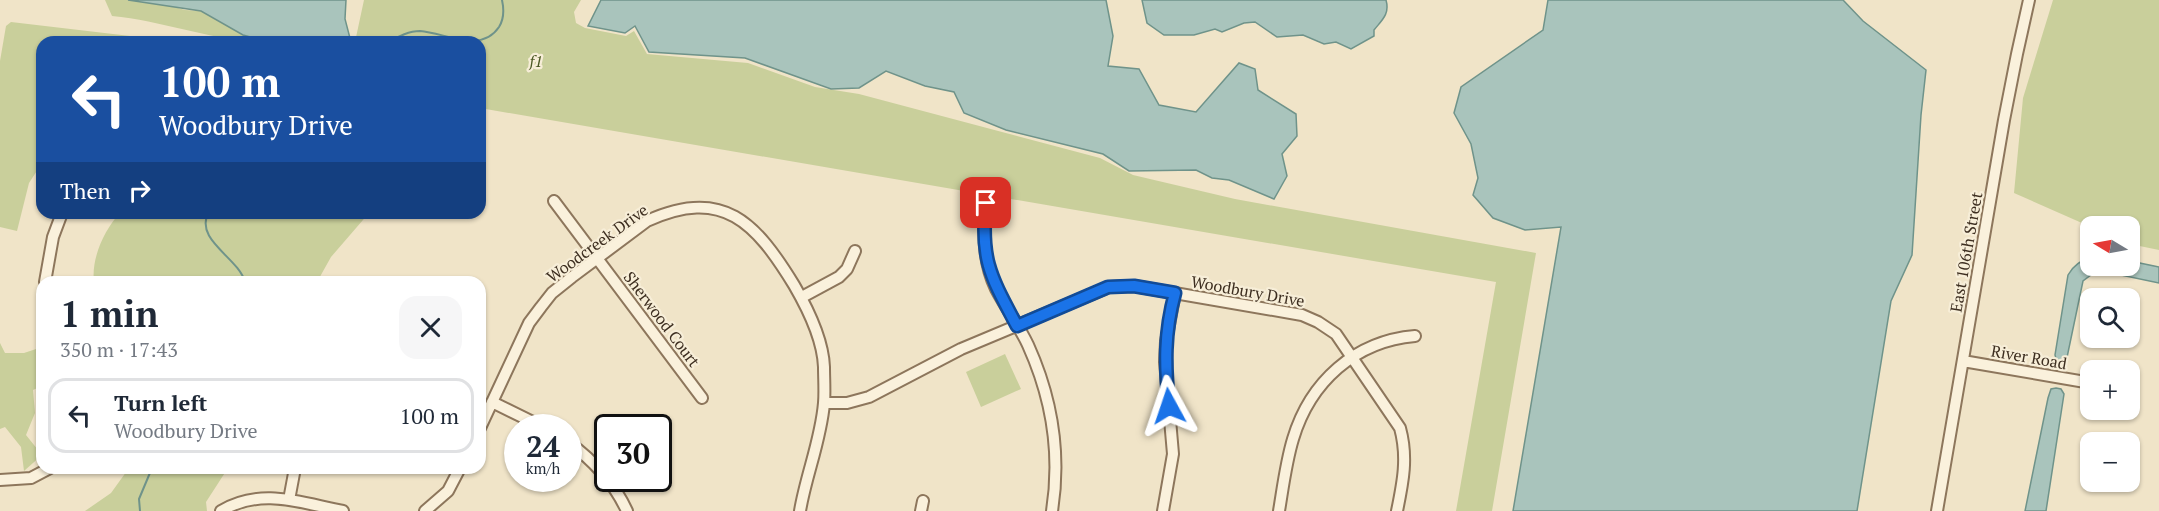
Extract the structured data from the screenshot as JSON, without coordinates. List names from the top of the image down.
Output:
{
  "streets": {
    "street": [
      "Woodcreek Drive",
      "East 106th Street",
      "Woodbury Drive",
      "Sherwood Court",
      "River Road"
    ]
  },
  "crossings": [
    ["Woodcreek Drive", "Woodbury Drive"],
    ["Woodcreek Drive", "Sherwood Court"],
    ["East 106th Street", "River Road"]
  ],
  "parks": ["f1"],
  "north": "left",
  "page": {
    "turn": ["100 m", "Woodbury Drive"],
    "then": "Then",
    "map_buttons": ["+", "−"],
    "heading": ["1 min", "350 m · 17:43"],
    "list": [
      {
        "name": "Turn left",
        "note": "Woodbury Drive",
        "value": "100 m"
      }
    ],
    "speed": "24 km/h",
    "limit": "30"
  }
}
